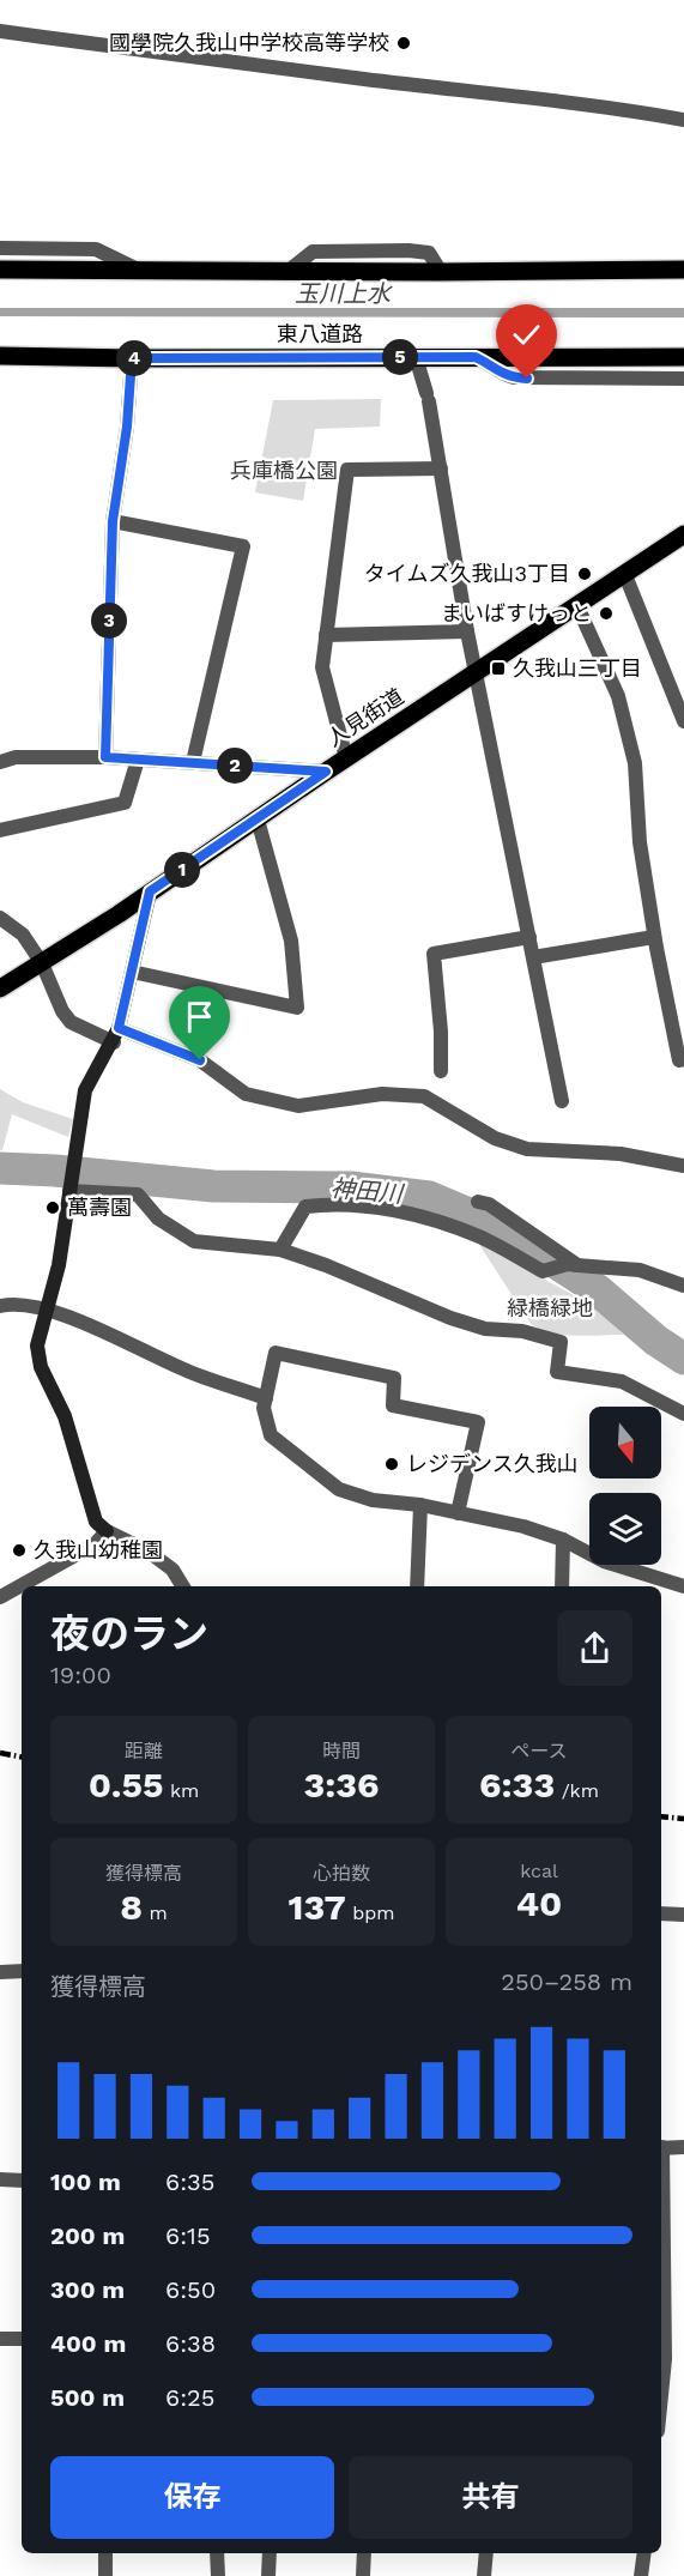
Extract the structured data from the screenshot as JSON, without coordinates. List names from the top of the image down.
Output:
{
  "streets": {
    "main road": ["東八道路", "人見街道"]
  },
  "water": ["玉川上水", "神田川"],
  "parks": ["兵庫橋公園", "緑橋緑地"],
  "places": {
    "other": [
      "國學院久我山中学校高等学校",
      "タイムズ久我山3丁目",
      "まいばすけっと",
      "萬壽園",
      "レジデンス久我山",
      "久我山幼稚園"
    ],
    "transit": ["久我山三丁目"]
  },
  "north": "bottom",
  "page": {
    "pins": [
      "5",
      "4",
      "3",
      "2",
      "1"
    ],
    "heading": ["夜のラン", "19:00"],
    "stats": [
      ["距離", "0.55 km"],
      ["時間", "3:36"],
      ["ペース", "6:33 /km"],
      ["獲得標高", "8 m"],
      ["心拍数", "137 bpm"],
      ["kcal", "40"]
    ],
    "chart": ["獲得標高", "250–258 m"],
    "list": [
      {
        "name": "100 m",
        "note": "6:35"
      },
      {
        "name": "200 m",
        "note": "6:15"
      },
      {
        "name": "300 m",
        "note": "6:50"
      },
      {
        "name": "400 m",
        "note": "6:38"
      },
      {
        "name": "500 m",
        "note": "6:25"
      }
    ],
    "buttons": ["保存", "共有"]
  }
}
